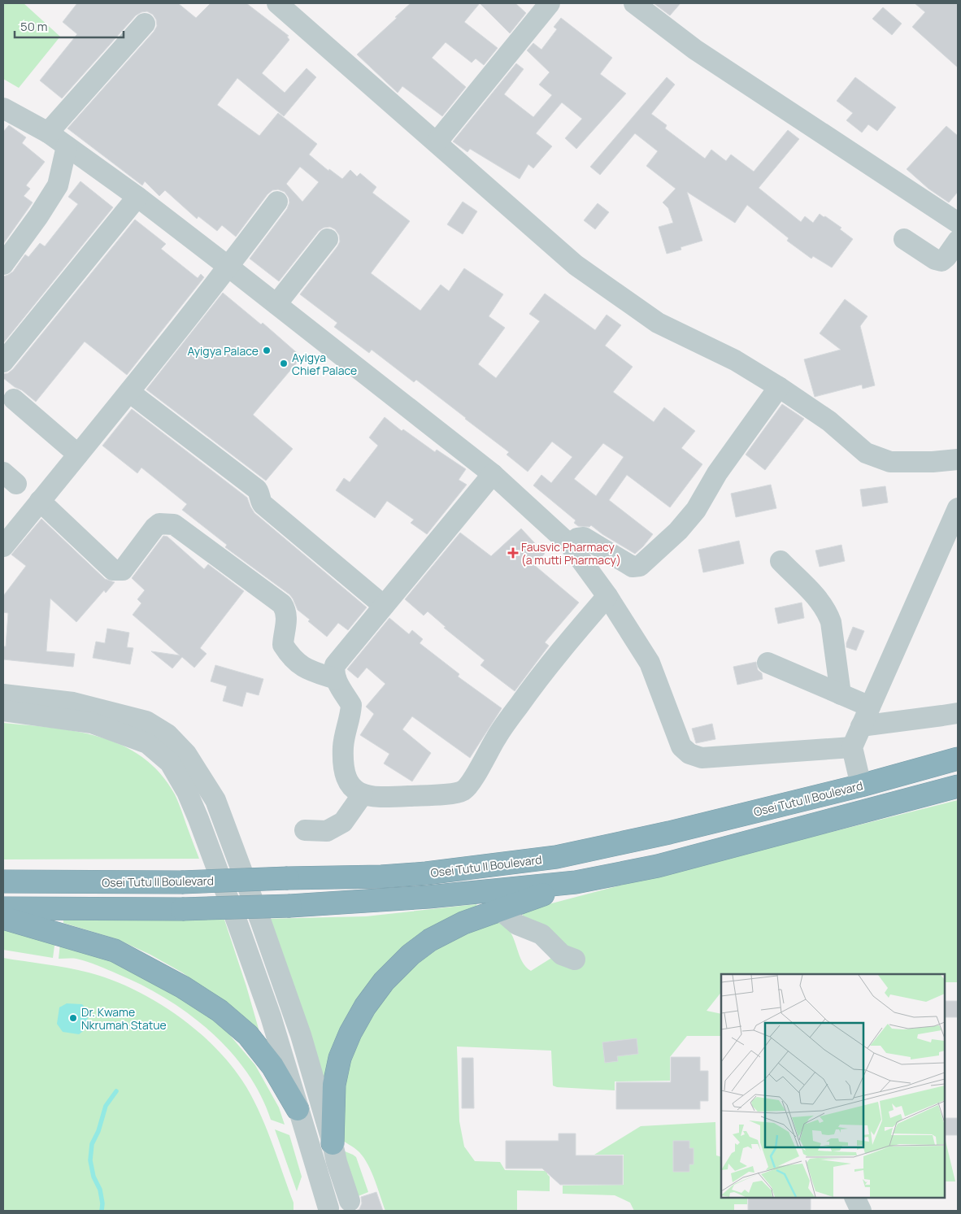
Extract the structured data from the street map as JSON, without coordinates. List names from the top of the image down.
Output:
{
  "streets": {
    "highway": ["Osei Tutu II Boulevard"]
  },
  "places": {
    "other": ["Ayigya Palace", "Ayigya Chief Palace", "Dr. Kwame Nkrumah Statue"],
    "health": ["Fausvic Pharmacy (a mutti Pharmacy)"]
  },
  "scale_bar": "50 m"
}
